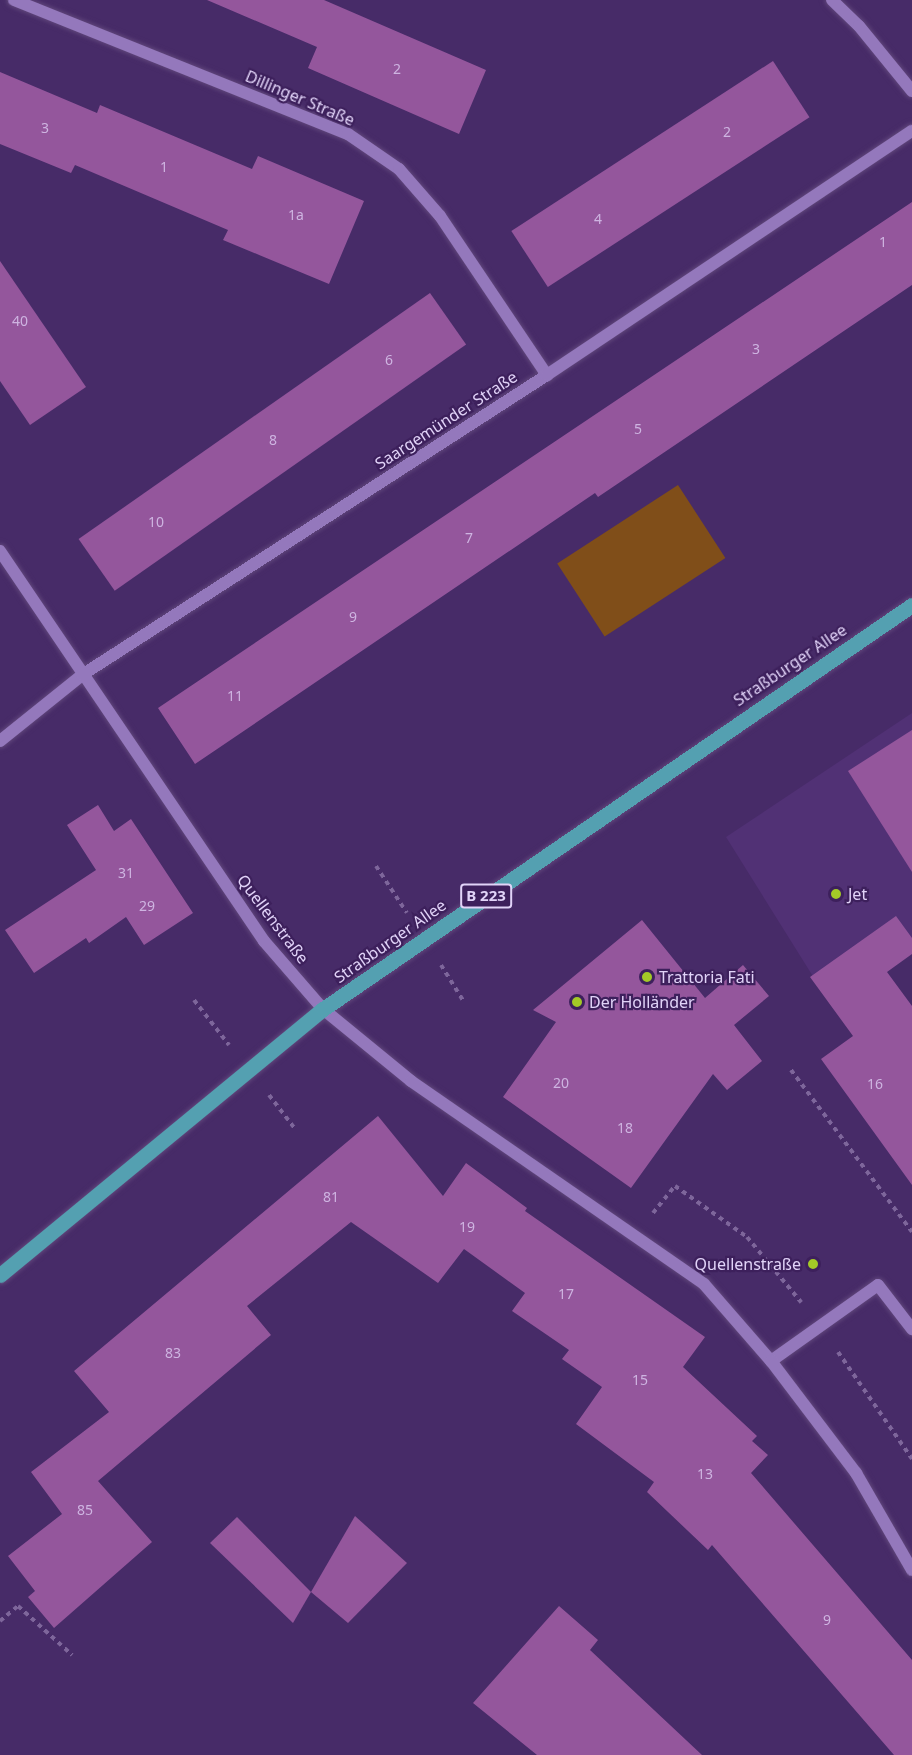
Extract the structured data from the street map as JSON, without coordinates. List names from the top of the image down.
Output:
{
  "streets": {
    "main road": ["Straßburger Allee", "B 223"],
    "street": ["Dillinger Straße", "Saargemünder Straße", "Quellenstraße"]
  },
  "crossings": [
    ["Dillinger Straße", "Saargemünder Straße"],
    ["Saargemünder Straße", "Quellenstraße"],
    ["Straßburger Allee", "Quellenstraße"]
  ],
  "places": [
    "Jet",
    "Trattoria Fati",
    "Der Holländer",
    "Quellenstraße"
  ],
  "house_numbers": [
    "2",
    "3",
    "2",
    "1",
    "1a",
    "4",
    "1",
    "40",
    "3",
    "6",
    "5",
    "8",
    "10",
    "7",
    "9",
    "11",
    "31",
    "29",
    "20",
    "16",
    "18",
    "81",
    "19",
    "17",
    "83",
    "15",
    "13",
    "85",
    "9"
  ]
}
